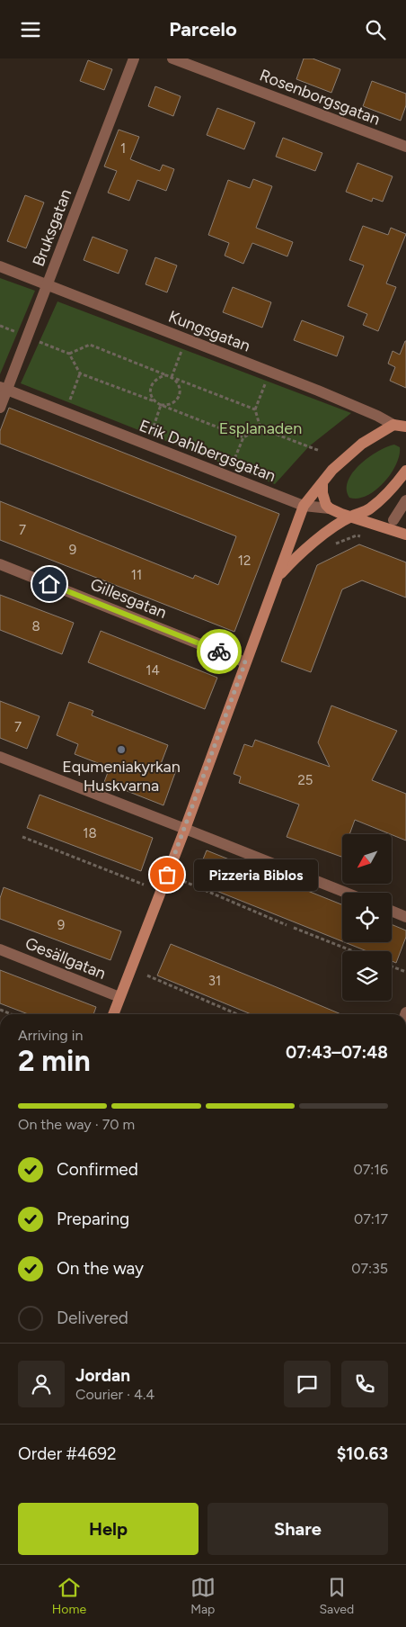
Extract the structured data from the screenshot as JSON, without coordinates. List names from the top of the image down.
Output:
{
  "streets": {
    "street": [
      "Rosenborgsgatan",
      "Bruksgatan",
      "Kungsgatan",
      "Erik Dahlbergsgatan",
      "Gillesgatan",
      "Gesällgatan"
    ]
  },
  "crossings": [
    ["Bruksgatan", "Kungsgatan"],
    ["Bruksgatan", "Erik Dahlbergsgatan"]
  ],
  "parks": ["Esplanaden"],
  "places": ["Equmeniakyrkan Huskvarna", "Pizzeria Biblos"],
  "house_numbers": [
    "1",
    "7",
    "9",
    "12",
    "11",
    "8",
    "14",
    "7",
    "25",
    "18",
    "9",
    "31"
  ],
  "north": "bottom left",
  "page": {
    "header": "Parcelo",
    "bubble": "Pizzeria Biblos",
    "heading": ["2 min", "Arriving in", "07:43–07:48"],
    "panel": [
      "Jordan",
      "Courier · 4.4",
      "Order #4692",
      "$10.63"
    ],
    "bar": "On the way · 70 m",
    "list": [
      ["Confirmed", "07:16"],
      ["Preparing", "07:17"],
      ["On the way", "07:35"],
      "Delivered"
    ],
    "buttons": ["Help", "Share"],
    "tabs": ["Home", "Map", "Saved"]
  }
}
